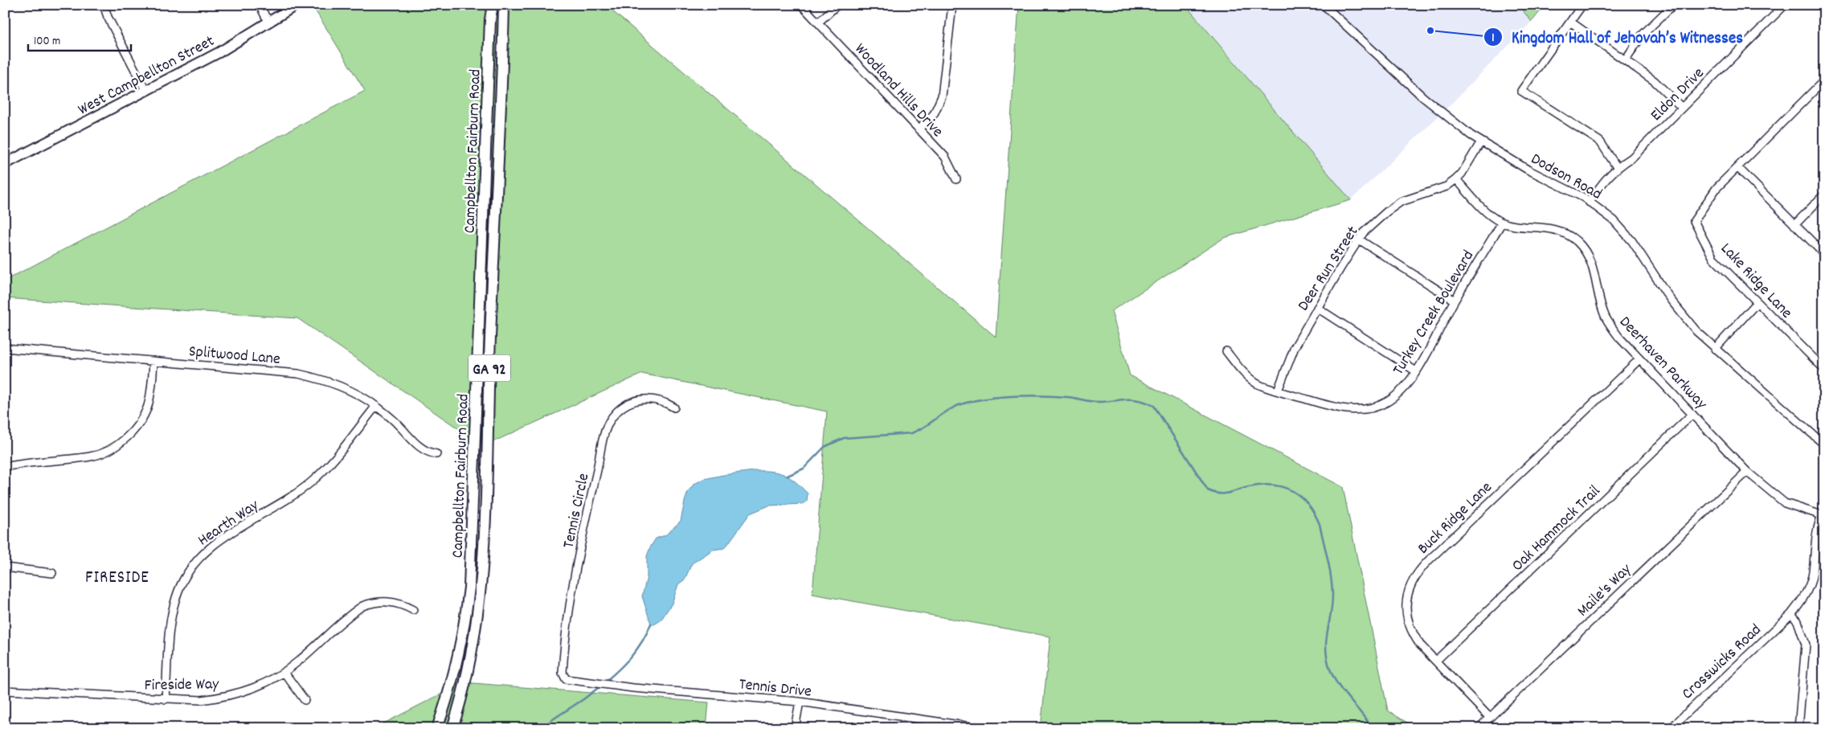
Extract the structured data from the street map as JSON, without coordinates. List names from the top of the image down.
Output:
{
  "streets": {
    "main road": ["West Campbellton Street", "Campbellton Fairburn Road", "GA 92"],
    "street": [
      "Woodland Hills Drive",
      "Eldon Drive",
      "Dodson Road",
      "Deer Run Street",
      "Lake Ridge Lane",
      "Turkey Creek Boulevard",
      "Splitwood Lane",
      "Deerhaven Parkway",
      "Tennis Circle",
      "Buck Ridge Lane",
      "Hearth Way",
      "Oak Hammock Trail",
      "Maile's Way",
      "Crosswicks Road",
      "Fireside Way",
      "Tennis Drive"
    ]
  },
  "crossings": [
    ["Eldon Drive", "Dodson Road"],
    ["Dodson Road", "Deer Run Street"],
    ["Deer Run Street", "Turkey Creek Boulevard"],
    ["Deer Run Street", "Deerhaven Parkway"],
    ["Turkey Creek Boulevard", "Deerhaven Parkway"],
    ["Splitwood Lane", "Hearth Way"],
    ["Deerhaven Parkway", "Buck Ridge Lane"],
    ["Deerhaven Parkway", "Oak Hammock Trail"],
    ["Deerhaven Parkway", "Maile's Way"],
    ["Deerhaven Parkway", "Crosswicks Road"],
    ["Tennis Circle", "Tennis Drive"],
    ["Buck Ridge Lane", "Oak Hammock Trail"],
    ["Buck Ridge Lane", "Maile's Way"],
    ["Hearth Way", "Fireside Way"]
  ],
  "districts": ["FIRESIDE"],
  "places": ["Kingdom Hall of Jehovah’s Witnesses"],
  "scale_bar": "100 m"
}
